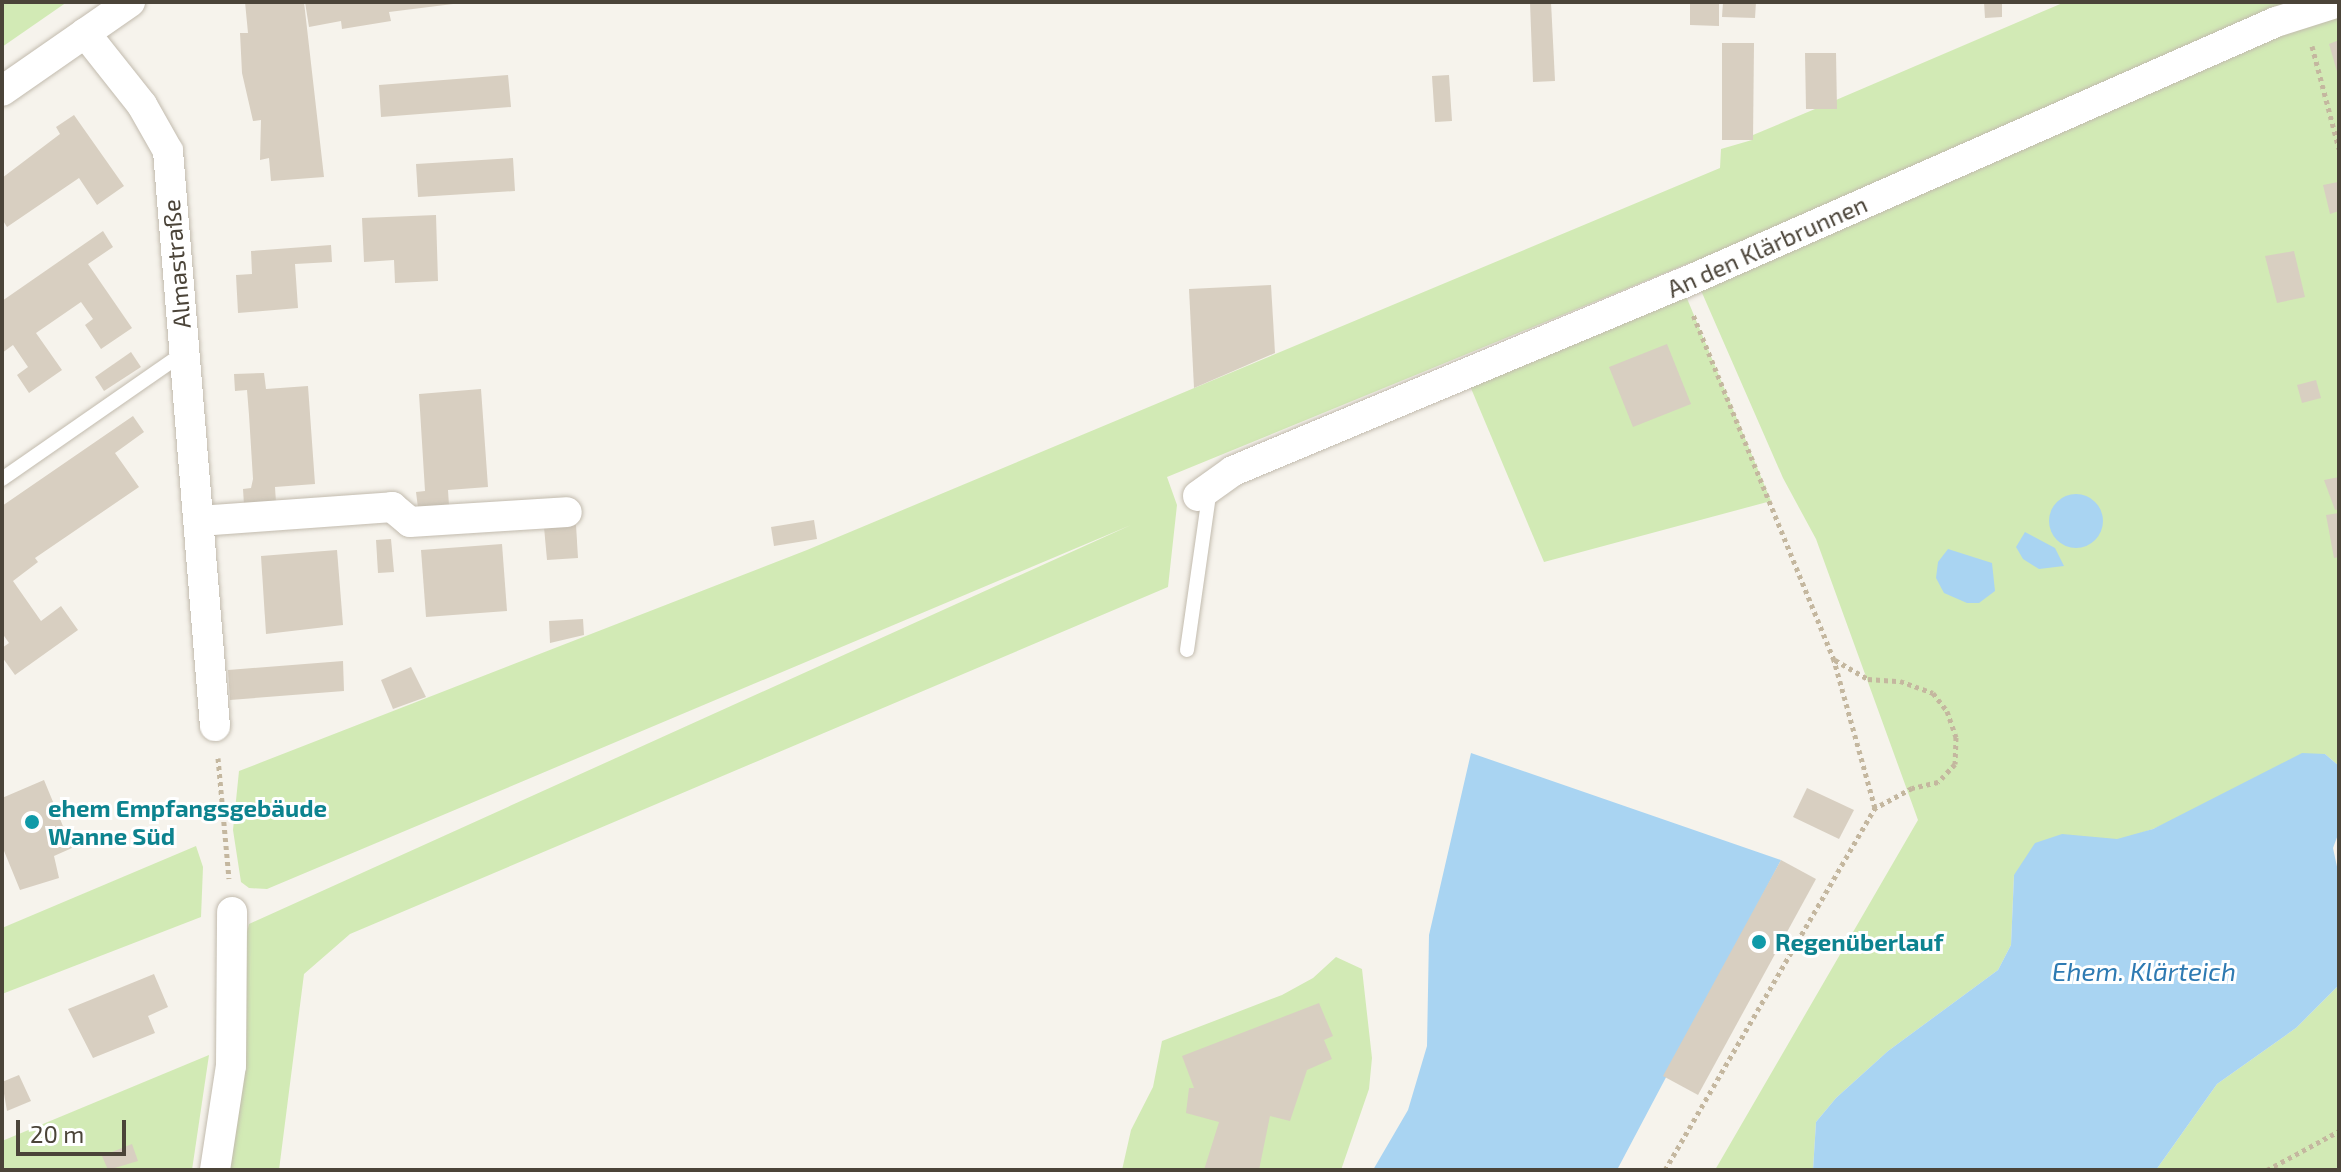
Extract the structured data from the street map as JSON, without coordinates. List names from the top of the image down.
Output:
{
  "streets": {
    "street": ["An den Klärbrunnen", "Almastraße"]
  },
  "water": ["Ehem. Klärteich"],
  "places": ["ehem Empfangsgebäude Wanne Süd", "Regenüberlauf"],
  "scale_bar": "20 m"
}
